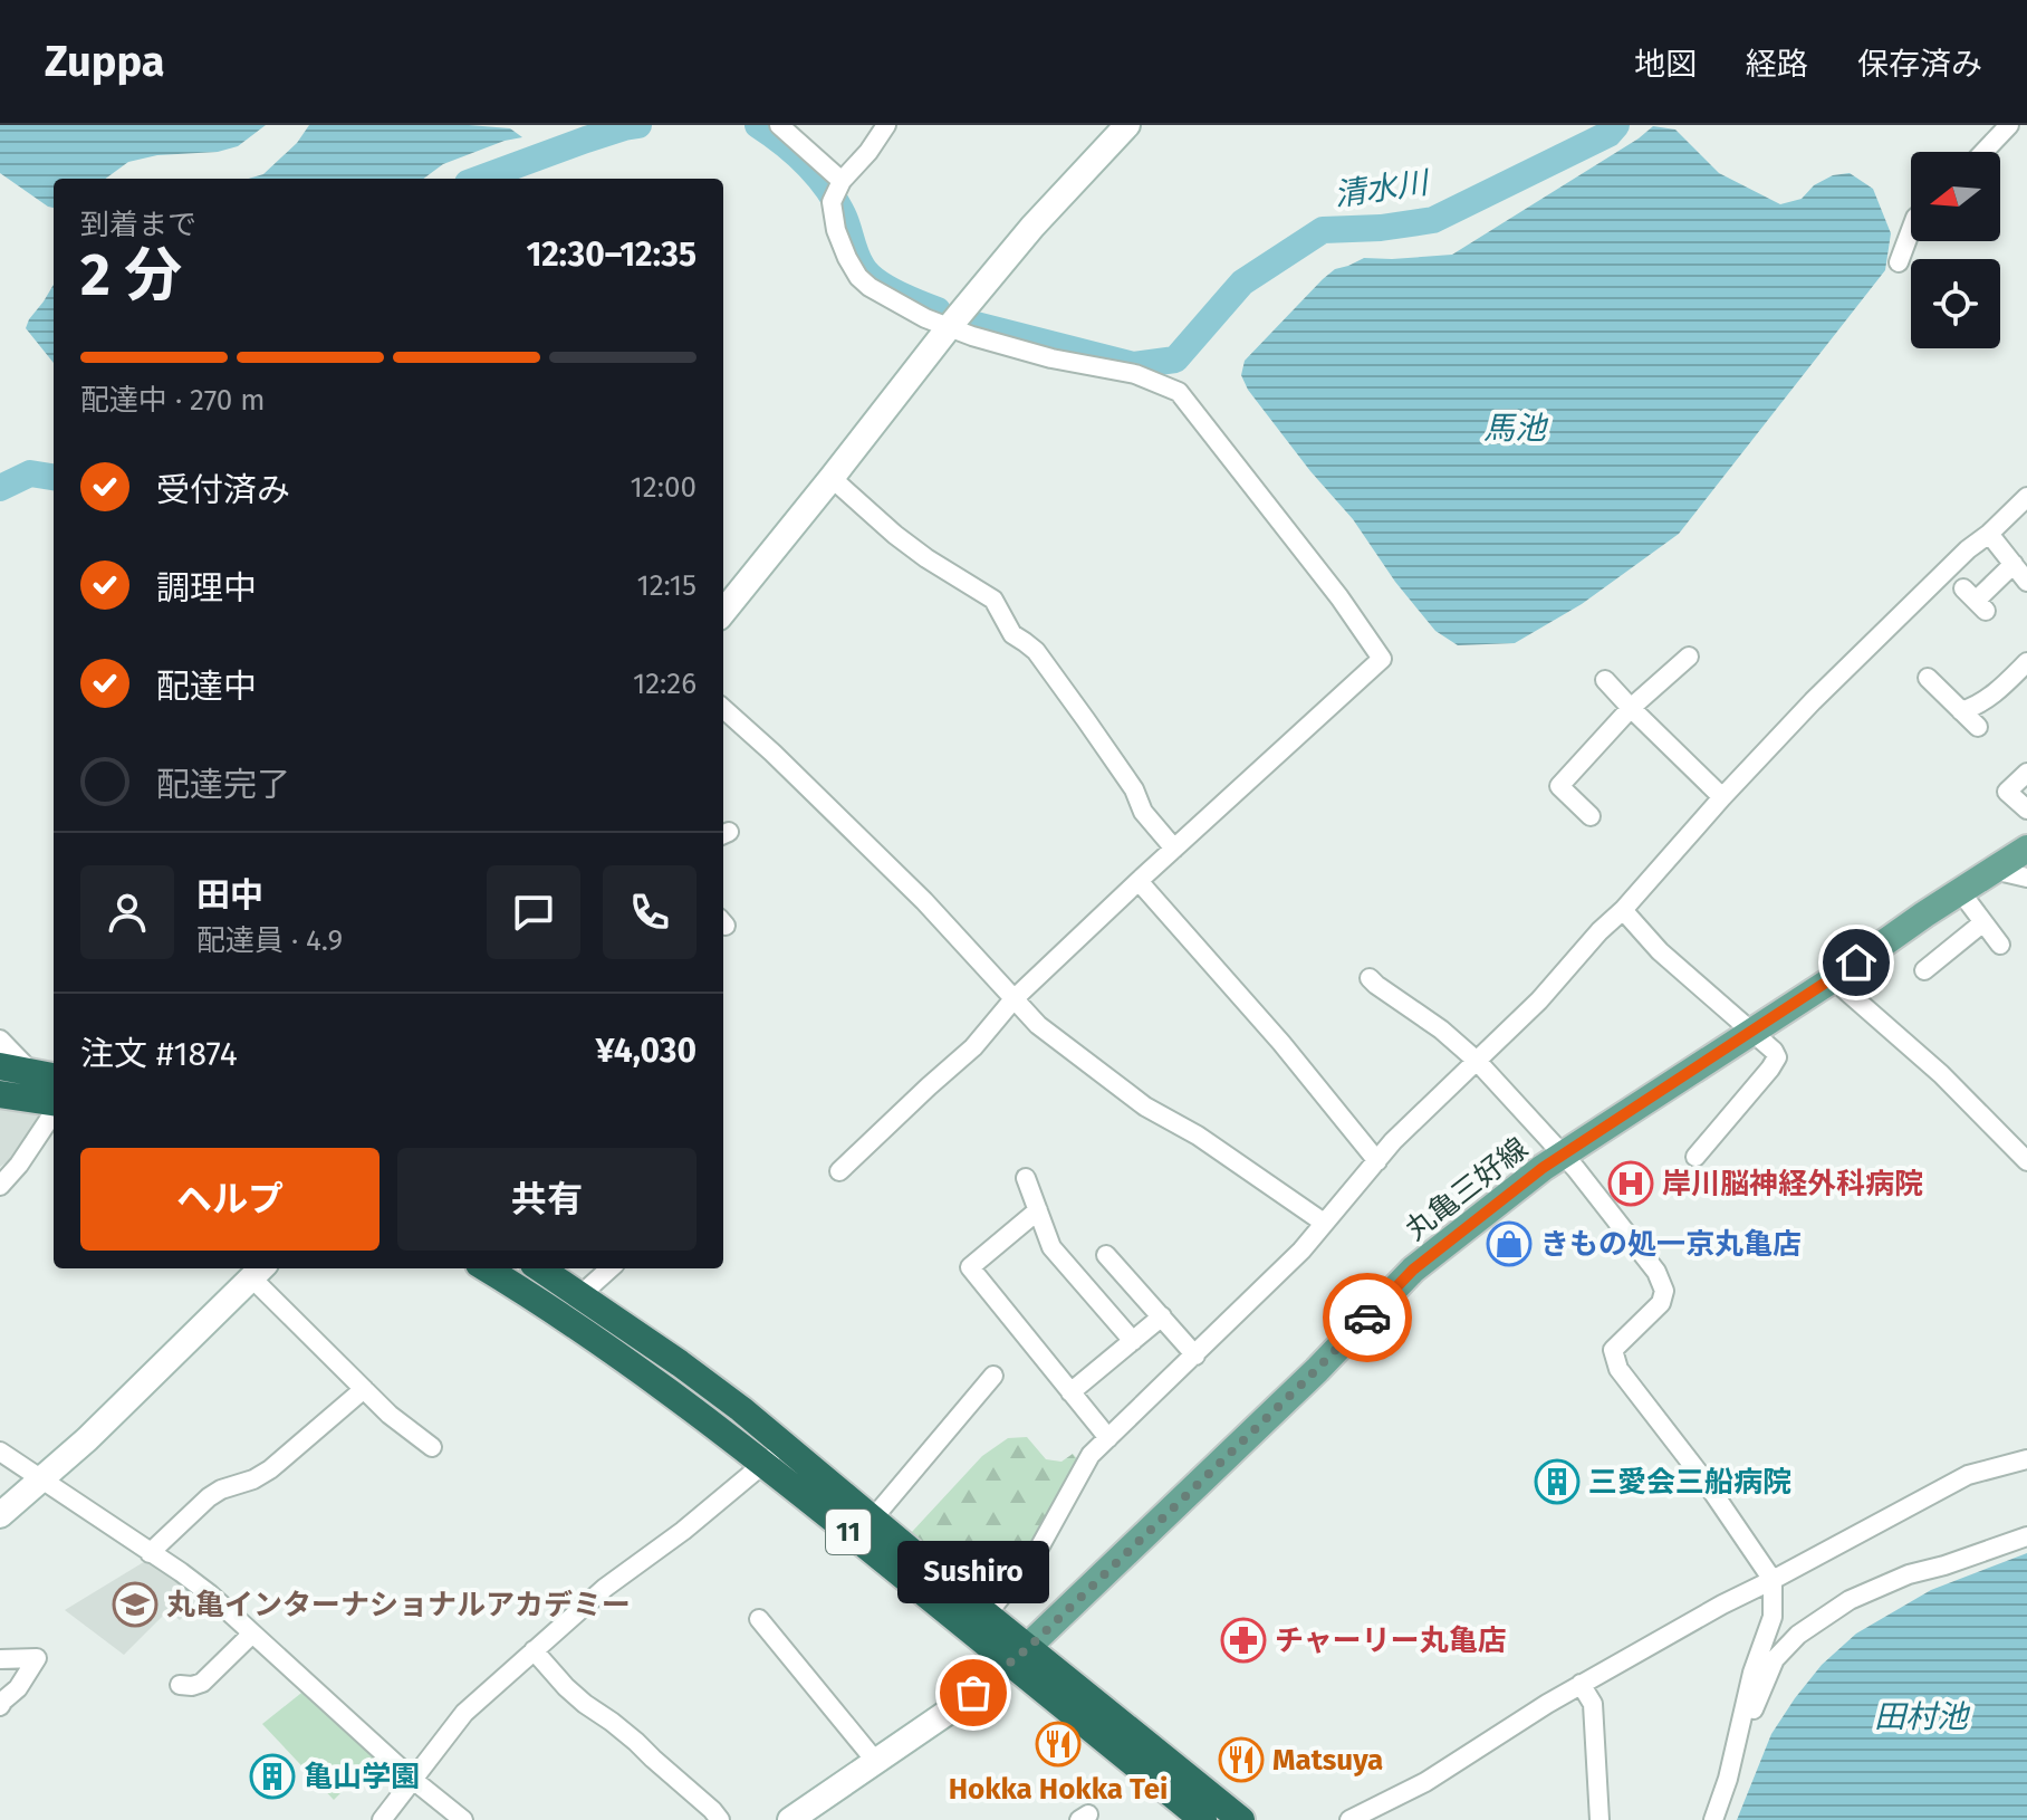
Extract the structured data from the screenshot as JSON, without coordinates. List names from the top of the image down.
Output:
{
  "streets": {
    "highway": ["11"],
    "main road": ["丸亀三好線"]
  },
  "crossings": [
    ["丸亀三好線", "11"]
  ],
  "water": ["清水川", "馬池", "田村池"],
  "places": {
    "hospital": ["岸川脳神経外科病院"],
    "shop": ["きもの処一京丸亀店"],
    "building": ["三愛会三船病院", "亀山学園"],
    "school or university": ["丸亀インターナショナルアカデミー"],
    "pharmacy": ["チャーリー丸亀店"],
    "other": ["Sushiro"],
    "restaurant": ["Hokka Hokka Tei", "Matsuya"]
  },
  "north": "left",
  "page": {
    "header": "Zuppa",
    "nav": ["地図", "経路", "保存済み"],
    "heading": ["2 分", "到着まで", "12:30–12:35"],
    "panel": [
      "田中",
      "配達員 · 4.9",
      "注文 #1874",
      "¥4,030"
    ],
    "bar": "配達中 · 270 m",
    "list": [
      ["受付済み", "12:00"],
      ["調理中", "12:15"],
      ["配達中", "12:26"],
      "配達完了"
    ],
    "buttons": ["ヘルプ", "共有"],
    "bubble": "Sushiro"
  }
}
